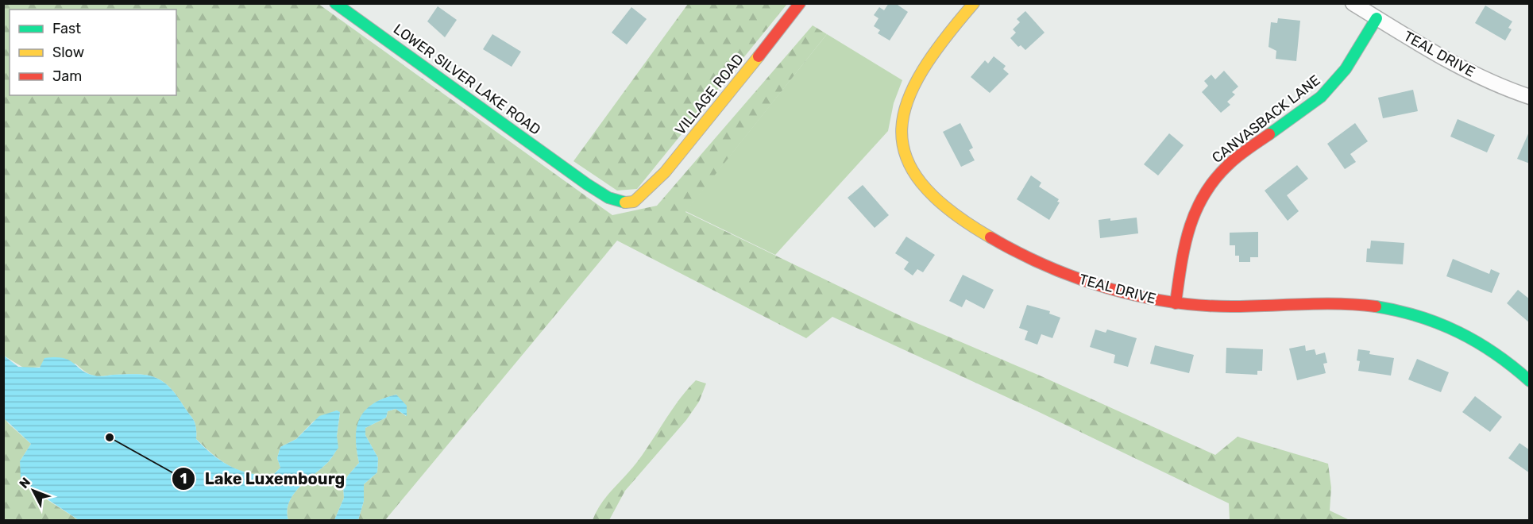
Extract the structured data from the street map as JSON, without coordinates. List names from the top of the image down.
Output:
{
  "streets": {
    "street": [
      "TEAL DRIVE",
      "LOWER SILVER LAKE ROAD",
      "VILLAGE ROAD",
      "CANVASBACK LANE"
    ]
  },
  "crossings": [
    ["TEAL DRIVE", "CANVASBACK LANE"],
    ["LOWER SILVER LAKE ROAD", "VILLAGE ROAD"]
  ],
  "places": ["Lake Luxembourg"],
  "legend": ["Fast", "Slow", "Jam"],
  "north": "top left"
}
